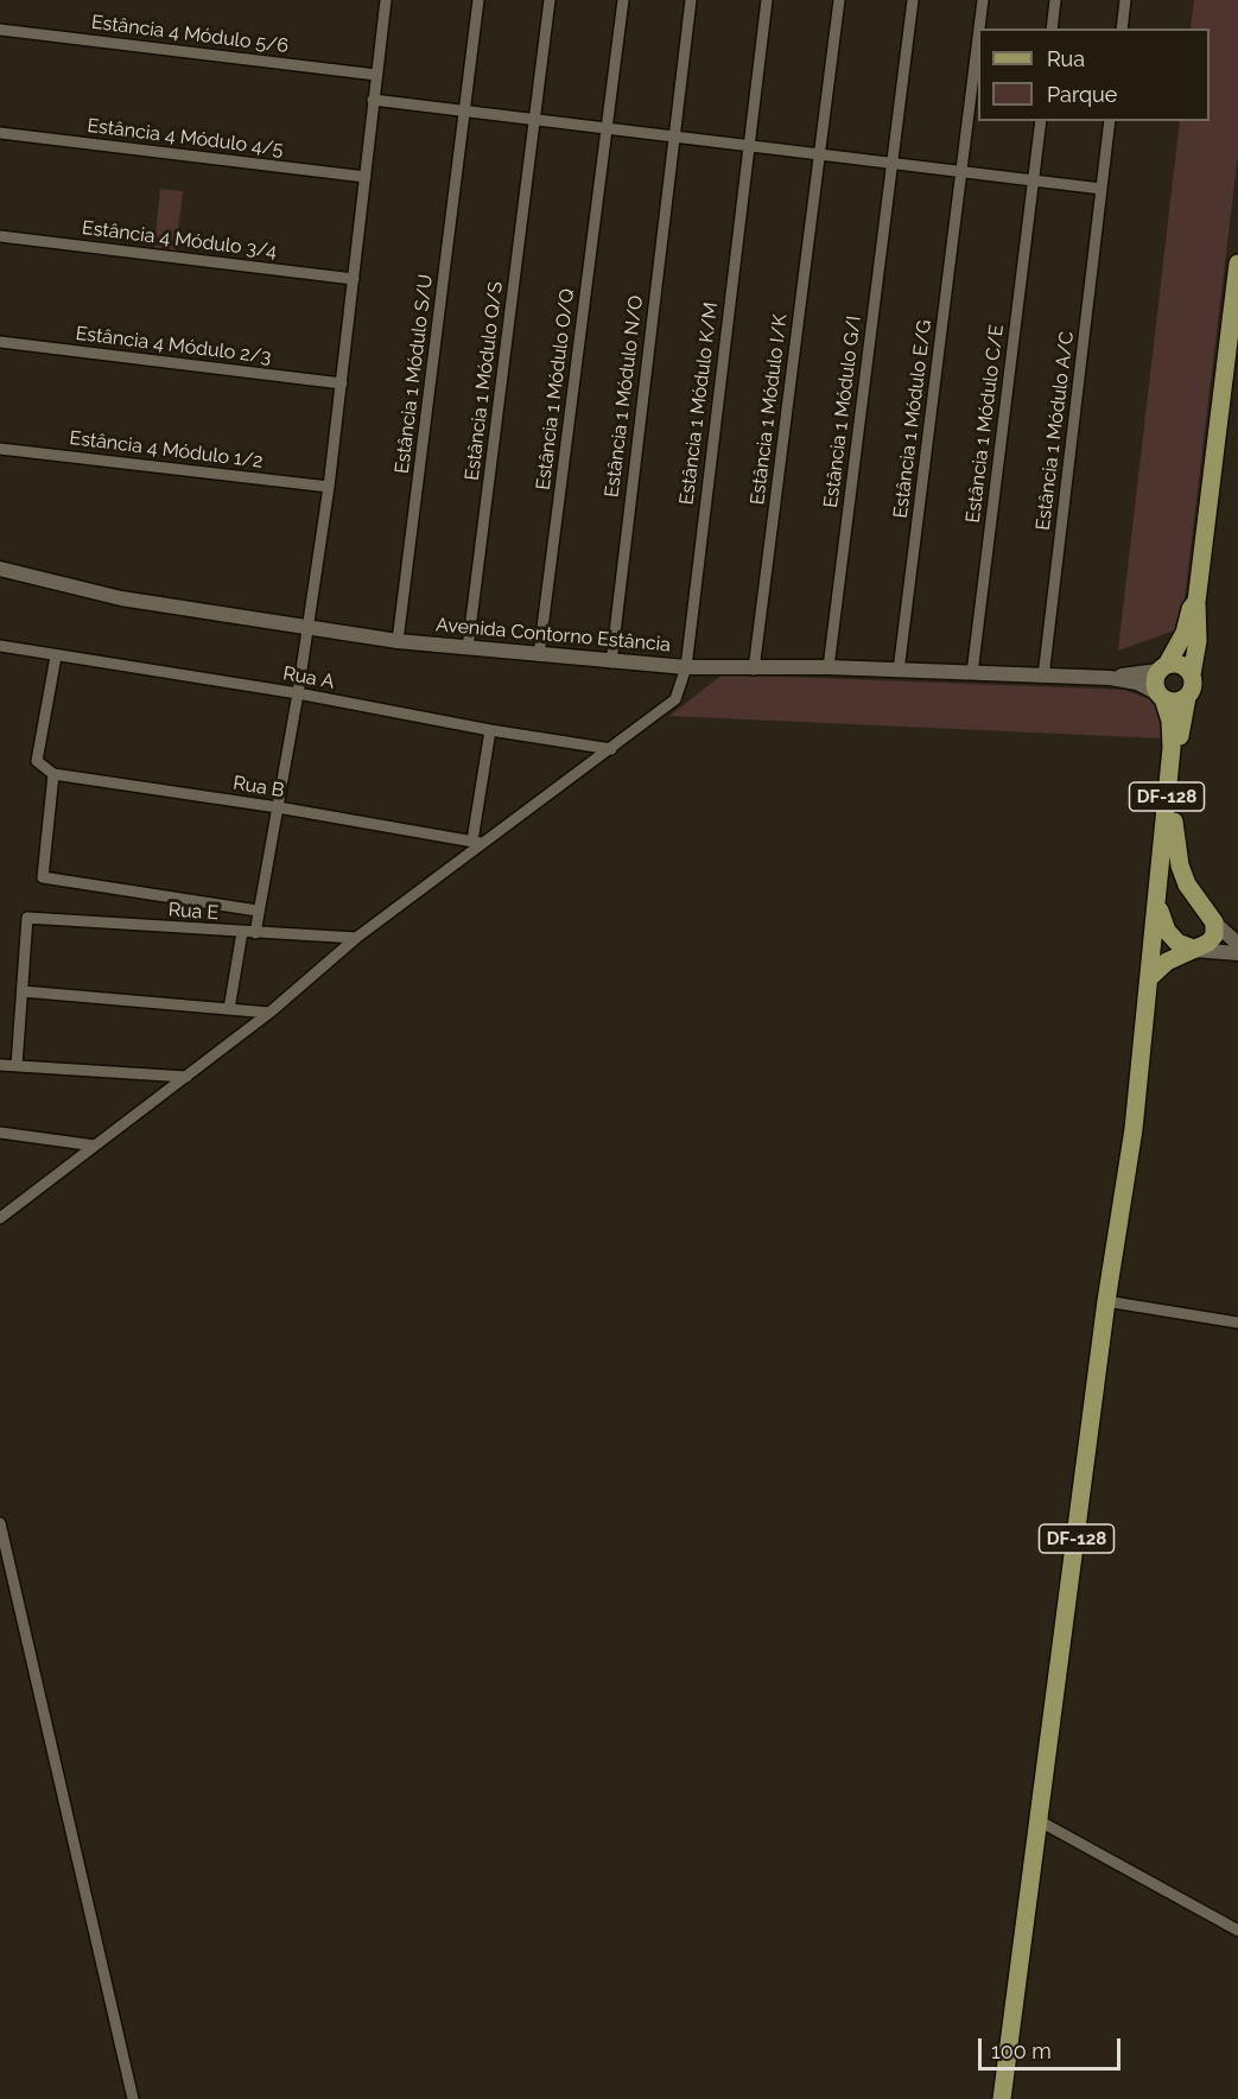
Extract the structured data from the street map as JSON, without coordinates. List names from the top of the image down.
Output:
{
  "streets": {
    "main road": ["DF-128"],
    "street": [
      "Estância 4 Módulo 5/6",
      "Estância 4 Módulo 4/5",
      "Estância 4 Módulo 3/4",
      "Estância 4 Módulo 2/3",
      "Estância 1 Módulo S/U",
      "Estância 1 Módulo Q/S",
      "Estância 1 Módulo O/Q",
      "Estância 1 Módulo N/O",
      "Estância 1 Módulo K/M",
      "Estância 1 Módulo I/K",
      "Estância 1 Módulo G/I",
      "Estância 1 Módulo E/G",
      "Estância 1 Módulo C/E",
      "Estância 1 Módulo A/C",
      "Estância 4 Módulo 1/2",
      "Avenida Contorno Estância",
      "Rua A",
      "Rua B",
      "Rua E"
    ]
  },
  "crossings": [
    ["Estância 1 Módulo S/U", "Avenida Contorno Estância"],
    ["Estância 1 Módulo Q/S", "Avenida Contorno Estância"],
    ["Estância 1 Módulo O/Q", "Avenida Contorno Estância"],
    ["Estância 1 Módulo N/O", "Avenida Contorno Estância"],
    ["Estância 1 Módulo K/M", "Avenida Contorno Estância"],
    ["Estância 1 Módulo K/M", "Rua A"],
    ["Estância 1 Módulo K/M", "Rua B"],
    ["Estância 1 Módulo K/M", "Rua E"],
    ["Estância 1 Módulo I/K", "Avenida Contorno Estância"],
    ["Estância 1 Módulo G/I", "Avenida Contorno Estância"],
    ["Estância 1 Módulo E/G", "Avenida Contorno Estância"],
    ["Estância 1 Módulo C/E", "Avenida Contorno Estância"],
    ["Estância 1 Módulo A/C", "Avenida Contorno Estância"],
    ["Avenida Contorno Estância", "DF-128"],
    ["Rua A", "Rua B"]
  ],
  "legend": ["Rua", "Parque"],
  "scale_bar": "100 m"
}
